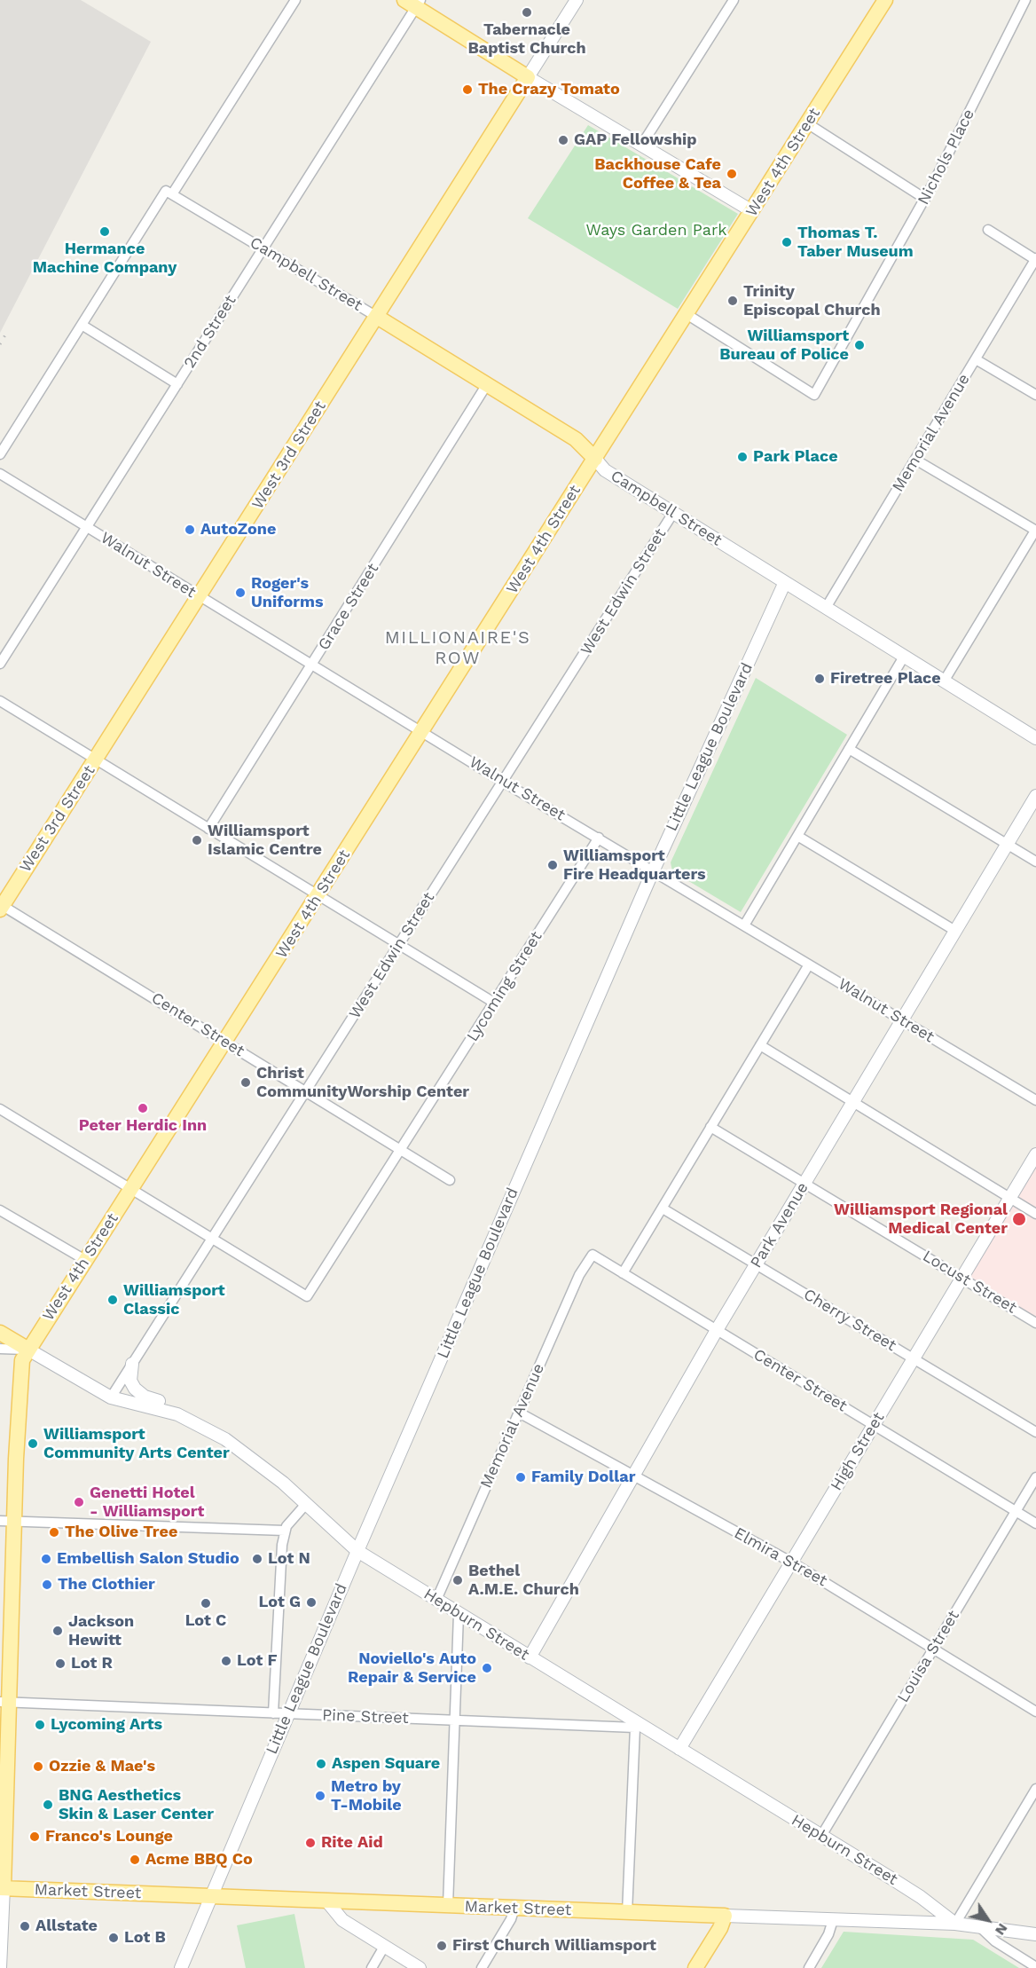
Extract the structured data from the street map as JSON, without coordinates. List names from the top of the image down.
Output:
{
  "streets": {
    "main road": [
      "West 4th Street",
      "Campbell Street",
      "West 3rd Street",
      "Hepburn Street",
      "Market Street"
    ],
    "street": [
      "Nichols Place",
      "2nd Street",
      "Memorial Avenue",
      "Walnut Street",
      "West Edwin Street",
      "Grace Street",
      "Little League Boulevard",
      "Lycoming Street",
      "Center Street",
      "Park Avenue",
      "Locust Street",
      "Cherry Street",
      "High Street",
      "Elmira Street",
      "Louisa Street",
      "Pine Street"
    ]
  },
  "crossings": [
    ["Nichols Place", "West 4th Street"],
    ["West 4th Street", "Campbell Street"],
    ["West 4th Street", "Walnut Street"],
    ["West 4th Street", "Center Street"],
    ["West 4th Street", "Hepburn Street"],
    ["West 4th Street", "Pine Street"],
    ["West 4th Street", "Market Street"],
    ["Campbell Street", "2nd Street"],
    ["Campbell Street", "Memorial Avenue"],
    ["Campbell Street", "West 3rd Street"],
    ["Campbell Street", "West Edwin Street"],
    ["Campbell Street", "Grace Street"],
    ["Campbell Street", "Little League Boulevard"],
    ["2nd Street", "Walnut Street"],
    ["Memorial Avenue", "Center Street"],
    ["Memorial Avenue", "Elmira Street"],
    ["Memorial Avenue", "Hepburn Street"],
    ["West 3rd Street", "Walnut Street"],
    ["West 3rd Street", "Center Street"],
    ["Walnut Street", "West Edwin Street"],
    ["Walnut Street", "Grace Street"],
    ["Walnut Street", "Little League Boulevard"],
    ["Walnut Street", "Lycoming Street"],
    ["Walnut Street", "Park Avenue"],
    ["West Edwin Street", "Lycoming Street"],
    ["West Edwin Street", "Center Street"],
    ["West Edwin Street", "Hepburn Street"],
    ["Little League Boulevard", "Hepburn Street"],
    ["Little League Boulevard", "Pine Street"],
    ["Little League Boulevard", "Market Street"],
    ["Lycoming Street", "Center Street"],
    ["Center Street", "Park Avenue"],
    ["Center Street", "High Street"],
    ["Center Street", "Louisa Street"],
    ["Park Avenue", "Locust Street"],
    ["Park Avenue", "Cherry Street"],
    ["Park Avenue", "Elmira Street"],
    ["Park Avenue", "Hepburn Street"],
    ["Locust Street", "High Street"],
    ["Cherry Street", "High Street"],
    ["High Street", "Elmira Street"],
    ["High Street", "Hepburn Street"],
    ["Elmira Street", "Louisa Street"],
    ["Hepburn Street", "Louisa Street"],
    ["Hepburn Street", "Pine Street"],
    ["Hepburn Street", "Market Street"]
  ],
  "districts": ["MILLIONAIRE'S ROW"],
  "parks": ["Ways Garden Park"],
  "places": [
    "Tabernacle Baptist Church",
    "The Crazy Tomato",
    "GAP Fellowship",
    "Backhouse Cafe Coffee & Tea",
    "Hermance Machine Company",
    "Thomas T. Taber Museum",
    "Trinity Episcopal Church",
    "Williamsport Bureau of Police",
    "Park Place",
    "AutoZone",
    "Roger's Uniforms",
    "Firetree Place",
    "Williamsport Islamic Centre",
    "Williamsport Fire Headquarters",
    "Christ CommunityWorship Center",
    "Peter Herdic Inn",
    "Williamsport Regional Medical Center",
    "Williamsport Classic",
    "Williamsport Community Arts Center",
    "Family Dollar",
    "Genetti Hotel - Williamsport",
    "The Olive Tree",
    "Embellish Salon Studio",
    "Lot N",
    "Bethel A.M.E. Church",
    "The Clothier",
    "Lot G",
    "Lot C",
    "Jackson Hewitt",
    "Lot F",
    "Lot R",
    "Noviello's Auto Repair & Service",
    "Lycoming Arts",
    "Aspen Square",
    "Ozzie & Mae's",
    "Metro by T-Mobile",
    "BNG Aesthetics Skin & Laser Center",
    "Franco's Lounge",
    "Rite Aid",
    "Acme BBQ Co",
    "Allstate",
    "Lot B",
    "First Church Williamsport"
  ],
  "north": "bottom right"
}
